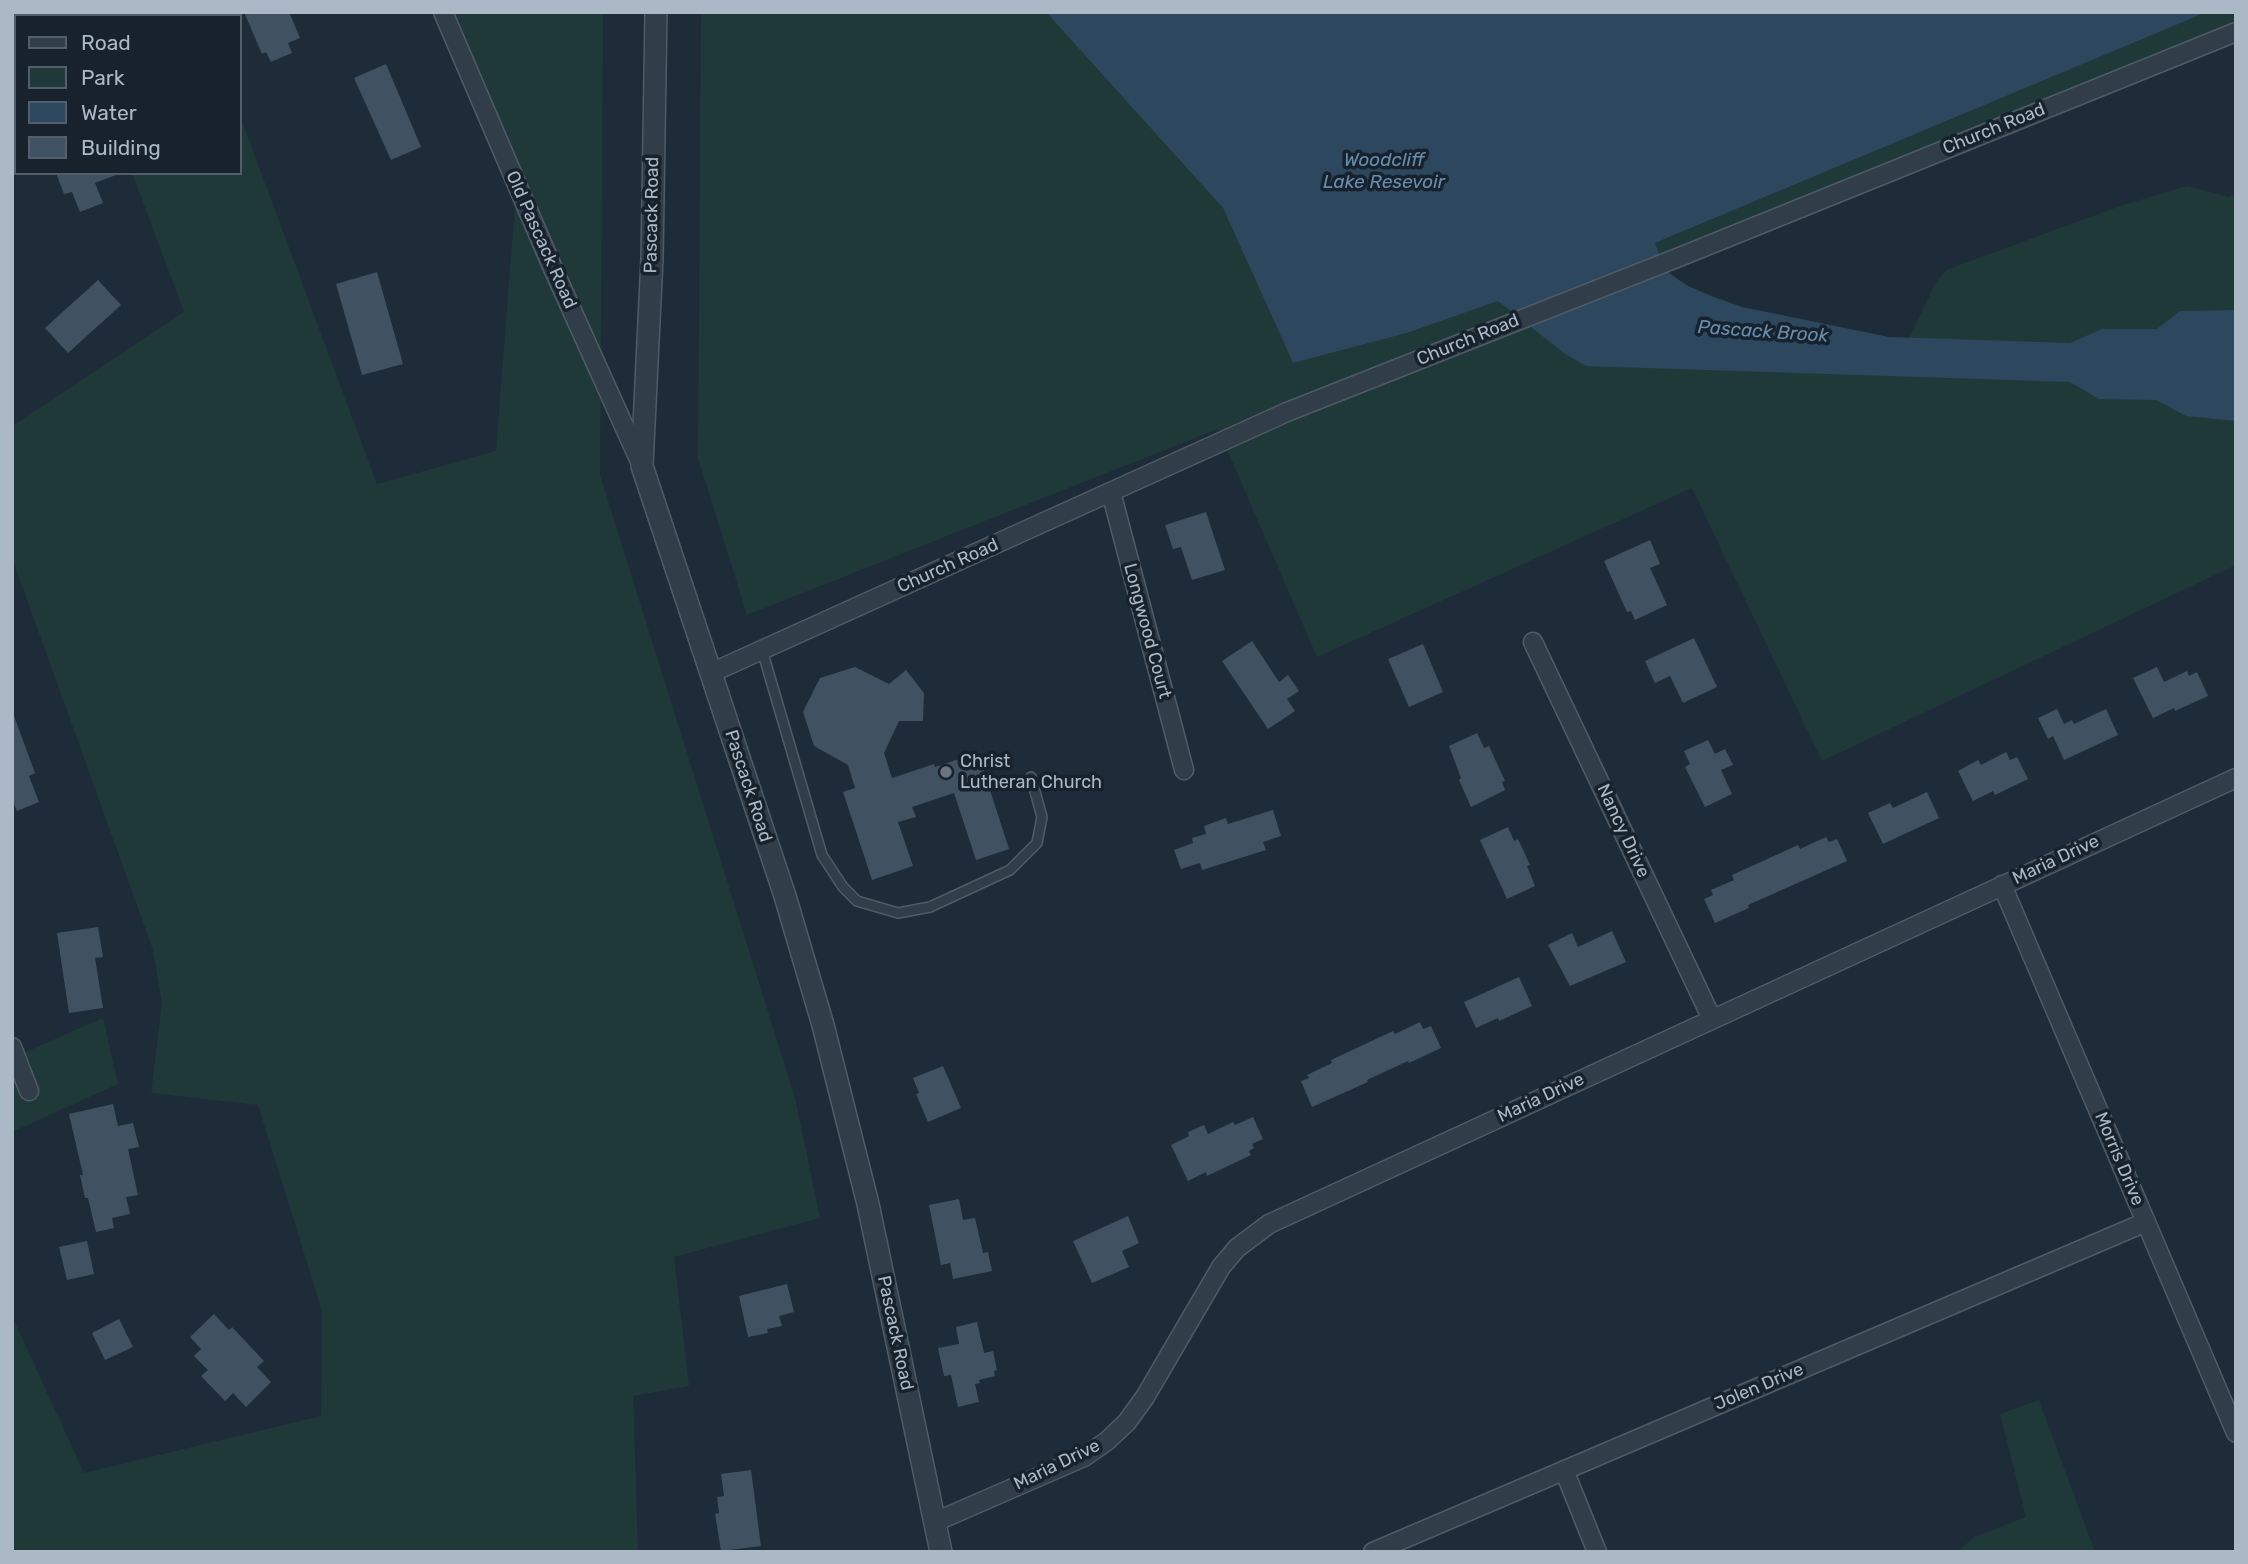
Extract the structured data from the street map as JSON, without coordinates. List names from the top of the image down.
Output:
{
  "streets": {
    "street": [
      "Church Road",
      "Pascack Road",
      "Old Pascack Road",
      "Longwood Court",
      "Nancy Drive",
      "Maria Drive",
      "Morris Drive",
      "Jolen Drive"
    ]
  },
  "crossings": [
    ["Church Road", "Pascack Road"],
    ["Church Road", "Longwood Court"],
    ["Pascack Road", "Old Pascack Road"],
    ["Pascack Road", "Maria Drive"],
    ["Nancy Drive", "Maria Drive"],
    ["Maria Drive", "Morris Drive"],
    ["Morris Drive", "Jolen Drive"]
  ],
  "water": ["Woodcliff Lake Resevoir", "Pascack Brook"],
  "places": ["Christ Lutheran Church"],
  "legend": [
    "Road",
    "Park",
    "Water",
    "Building"
  ]
}
